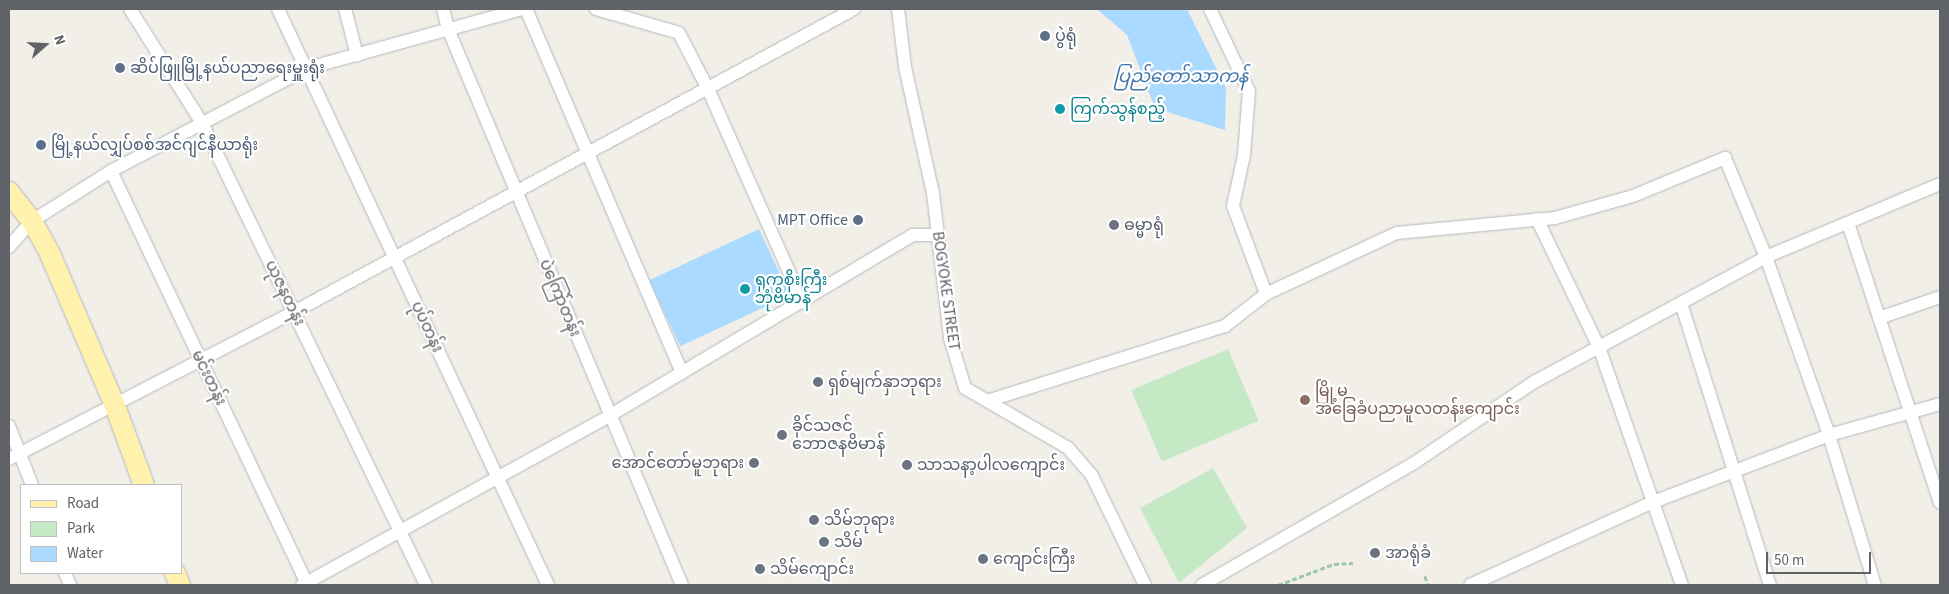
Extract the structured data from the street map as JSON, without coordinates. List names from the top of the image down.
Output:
{
  "streets": {
    "street": [
      "BOGYOKE STREET",
      "ယုဇနတန်း",
      "ပဲကြော်တန်း",
      "ပုပ်တန်း",
      "မင်းတန်း"
    ]
  },
  "water": ["ပြည်တော်သာကန်"],
  "places": [
    "ပွဲရုံ",
    "ဆိပ်ဖြူမြို့နယ်ပညာရေးမှူးရုံး",
    "ကြက်သွန်စည့်",
    "မြို့နယ်လျှပ်စစ်အင်ဂျင်နီယာရုံး",
    "MPT Office",
    "ဓမ္မာရုံ",
    "ရုက္ခစိုးကြီး ဘုံဗိမာန်",
    "ရှစ်မျက်နှာဘုရား",
    "မြို့မ အခြေခံပညာမူလတန်းကျောင်း",
    "ခိုင်သဇင် ဘောဇနဗိမာန်",
    "အောင်တော်မူဘုရား",
    "သာသနာ့ပါလကျောင်း",
    "သိမ်ဘုရား",
    "သိမ်",
    "အာရုံခံ",
    "ကျောင်းကြီး",
    "သိမ်ကျောင်း"
  ],
  "legend": ["Road", "Park", "Water"],
  "scale_bar": "50 m",
  "north": "right"
}
